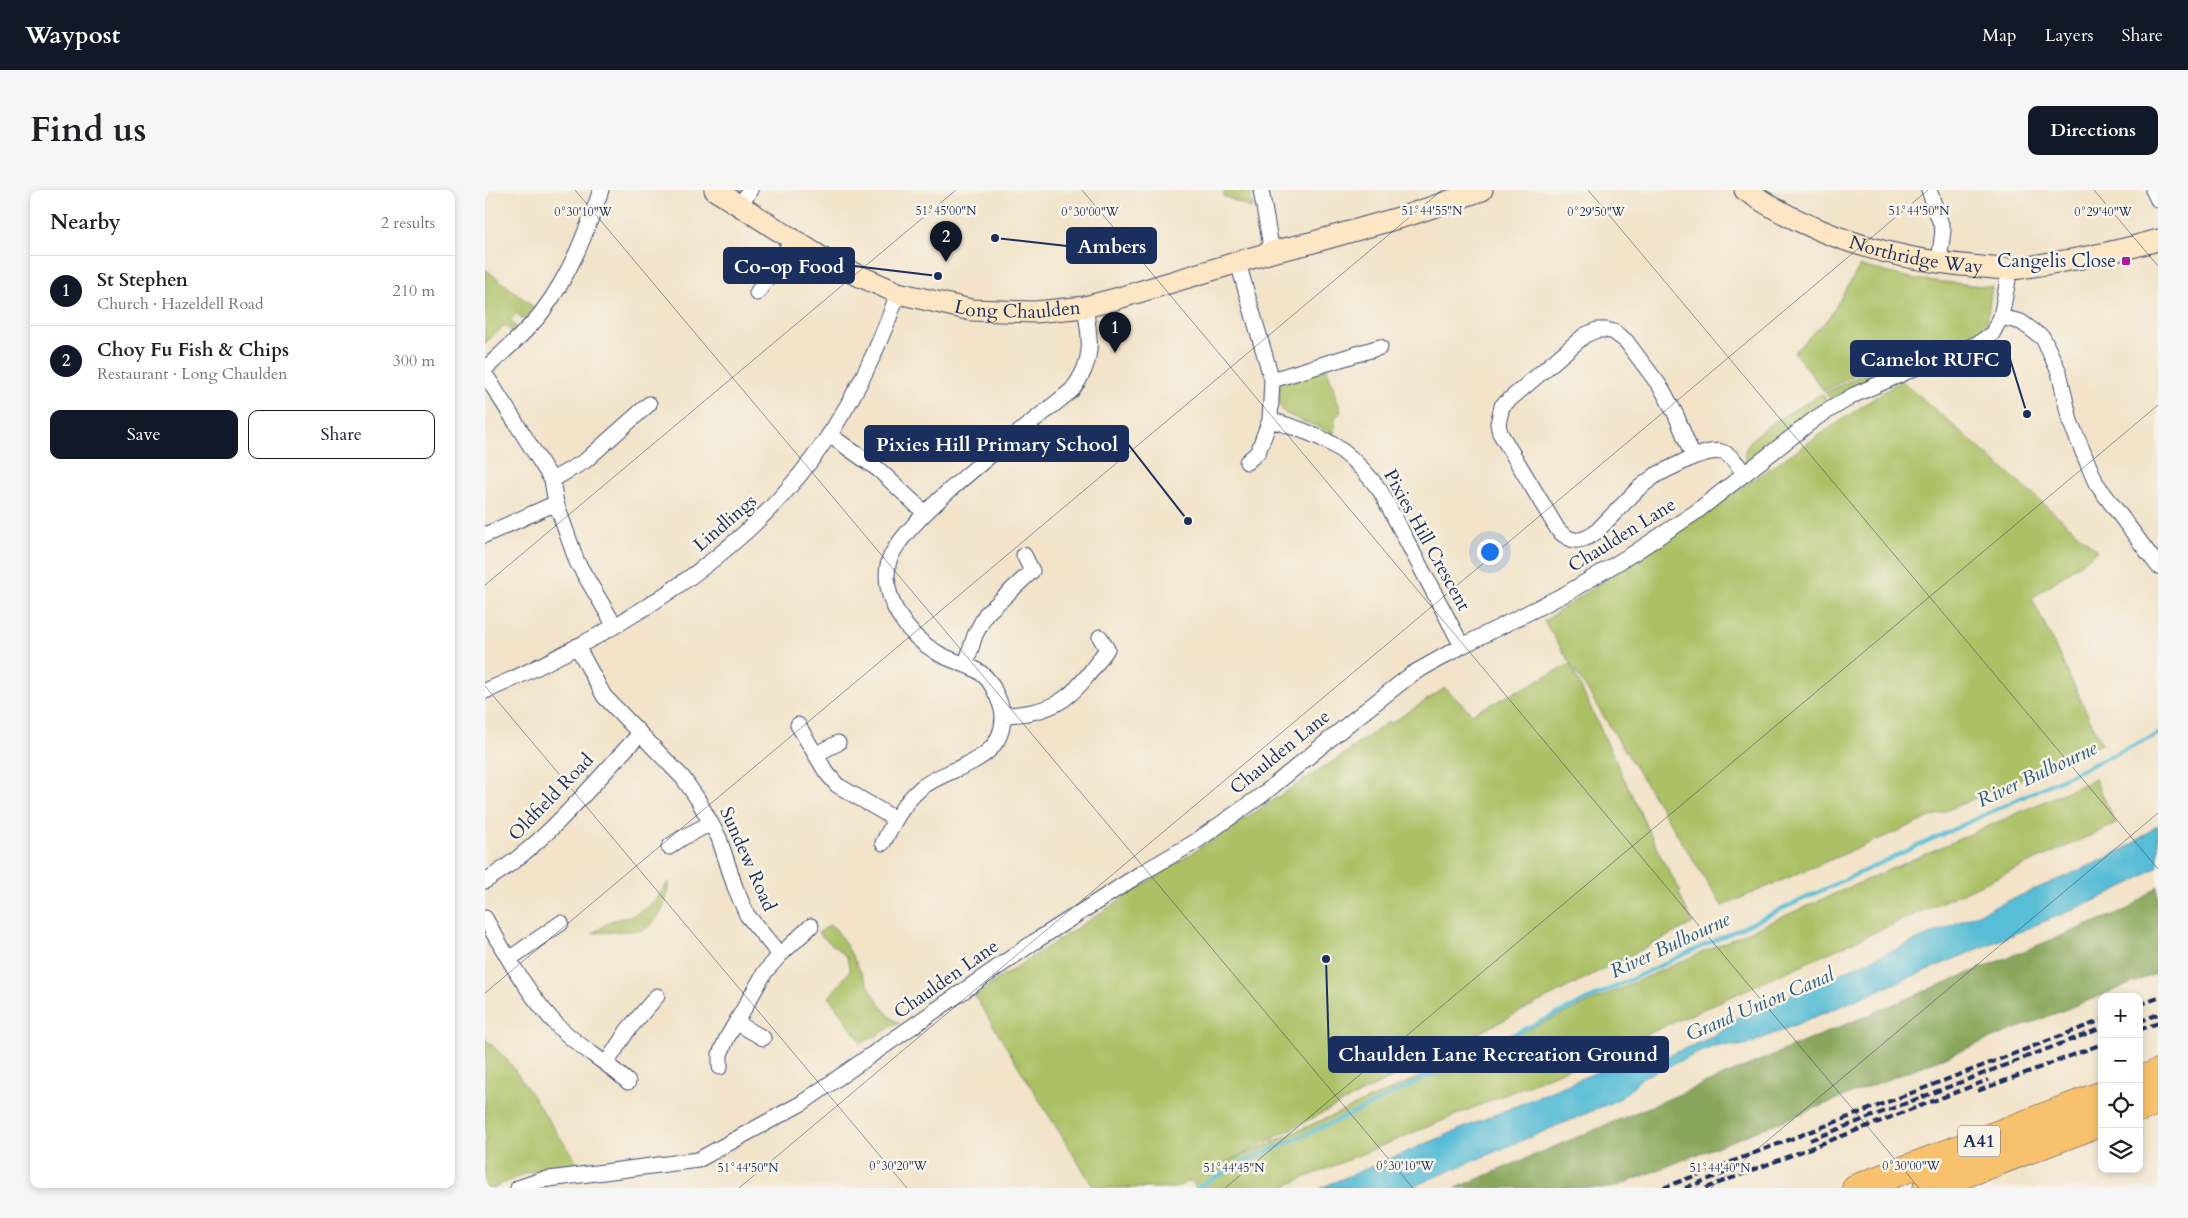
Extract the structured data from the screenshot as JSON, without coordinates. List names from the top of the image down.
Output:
{
  "streets": {
    "highway": ["A41"],
    "street": [
      "Northridge Way",
      "Long Chaulden",
      "Lindlings",
      "Chaulden Lane",
      "Pixies Hill Crescent",
      "Oldfield Road",
      "Sundew Road"
    ]
  },
  "crossings": [
    ["Northridge Way", "Chaulden Lane"],
    ["Long Chaulden", "Lindlings"],
    ["Lindlings", "Sundew Road"],
    ["Chaulden Lane", "Pixies Hill Crescent"],
    ["Oldfield Road", "Sundew Road"]
  ],
  "water": ["River Bulbourne", "Grand Union Canal"],
  "places": {
    "other": [
      "Ambers",
      "Co-op Food",
      "Camelot RUFC",
      "Pixies Hill Primary School",
      "Chaulden Lane Recreation Ground"
    ],
    "transit": ["Cangelis Close"]
  },
  "page": {
    "header": "Waypost",
    "nav": ["Map", "Layers", "Share"],
    "title": "Find us",
    "buttons": [
      "Directions",
      ["Save", "Share"]
    ],
    "heading": ["Nearby", "2 results"],
    "pins": ["2", "1"],
    "list": [
      {
        "mark": "1",
        "name": "St Stephen",
        "note": "Church · Hazeldell Road",
        "value": "210 m"
      },
      {
        "mark": "2",
        "name": "Choy Fu Fish & Chips",
        "note": "Restaurant · Long Chaulden",
        "value": "300 m"
      }
    ],
    "map_buttons": ["+", "−"]
  },
  "coordinates": [
    "51°45'00\"N",
    "51°44'55\"N",
    "51°44'50\"N",
    "0°29'50\"W",
    "0°30'10\"W",
    "0°30'00\"W",
    "0°29'40\"W",
    "0°30'20\"W",
    "51°44'45\"N",
    "51°44'40\"N"
  ]
}
